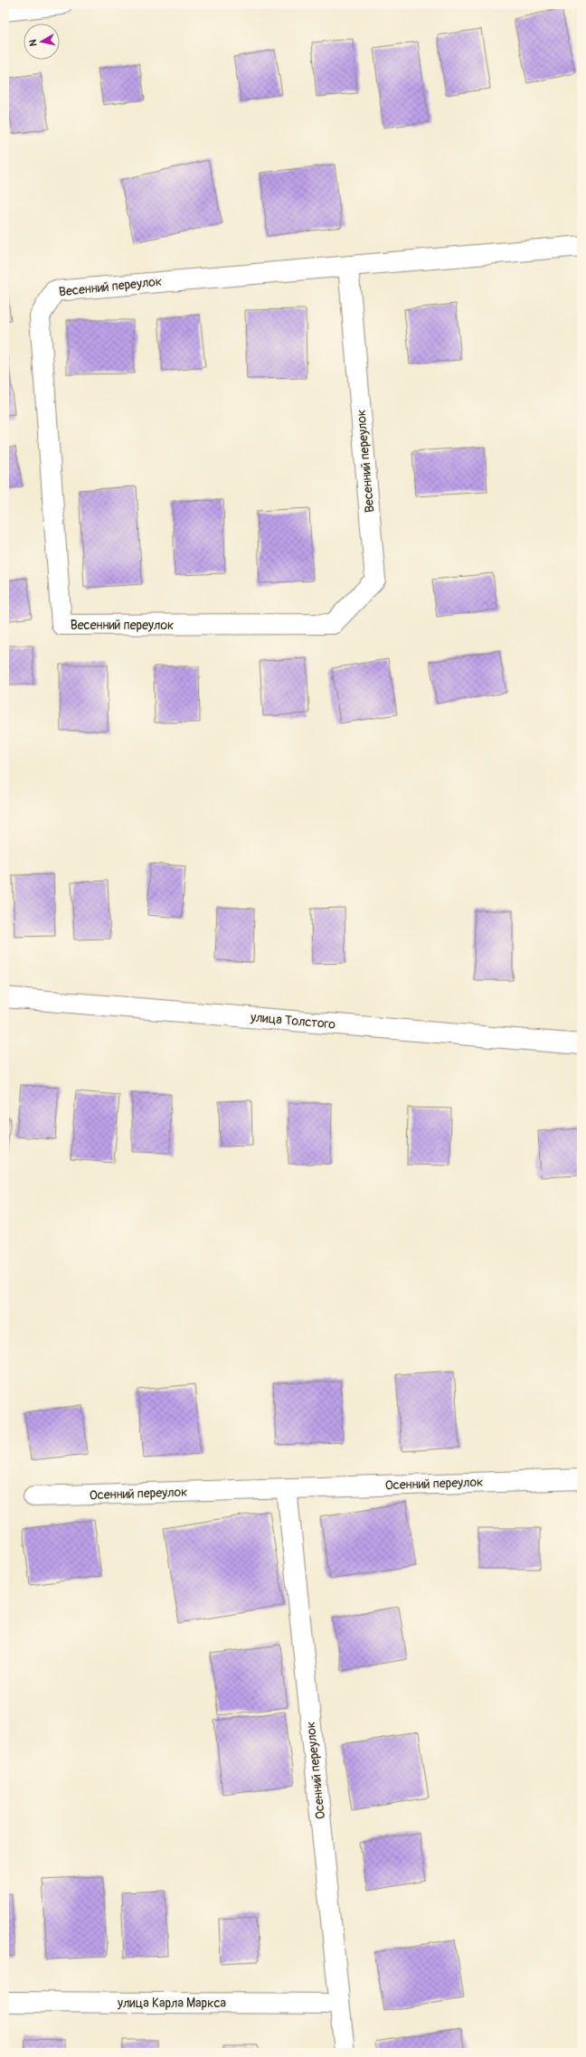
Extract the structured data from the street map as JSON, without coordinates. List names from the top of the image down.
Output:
{
  "streets": {
    "street": [
      "Весенний переулок",
      "улица Толстого",
      "Осенний переулок",
      "улица Карла Маркса"
    ]
  },
  "crossings": [
    ["Осенний переулок", "улица Карла Маркса"]
  ],
  "north": "left"
}
